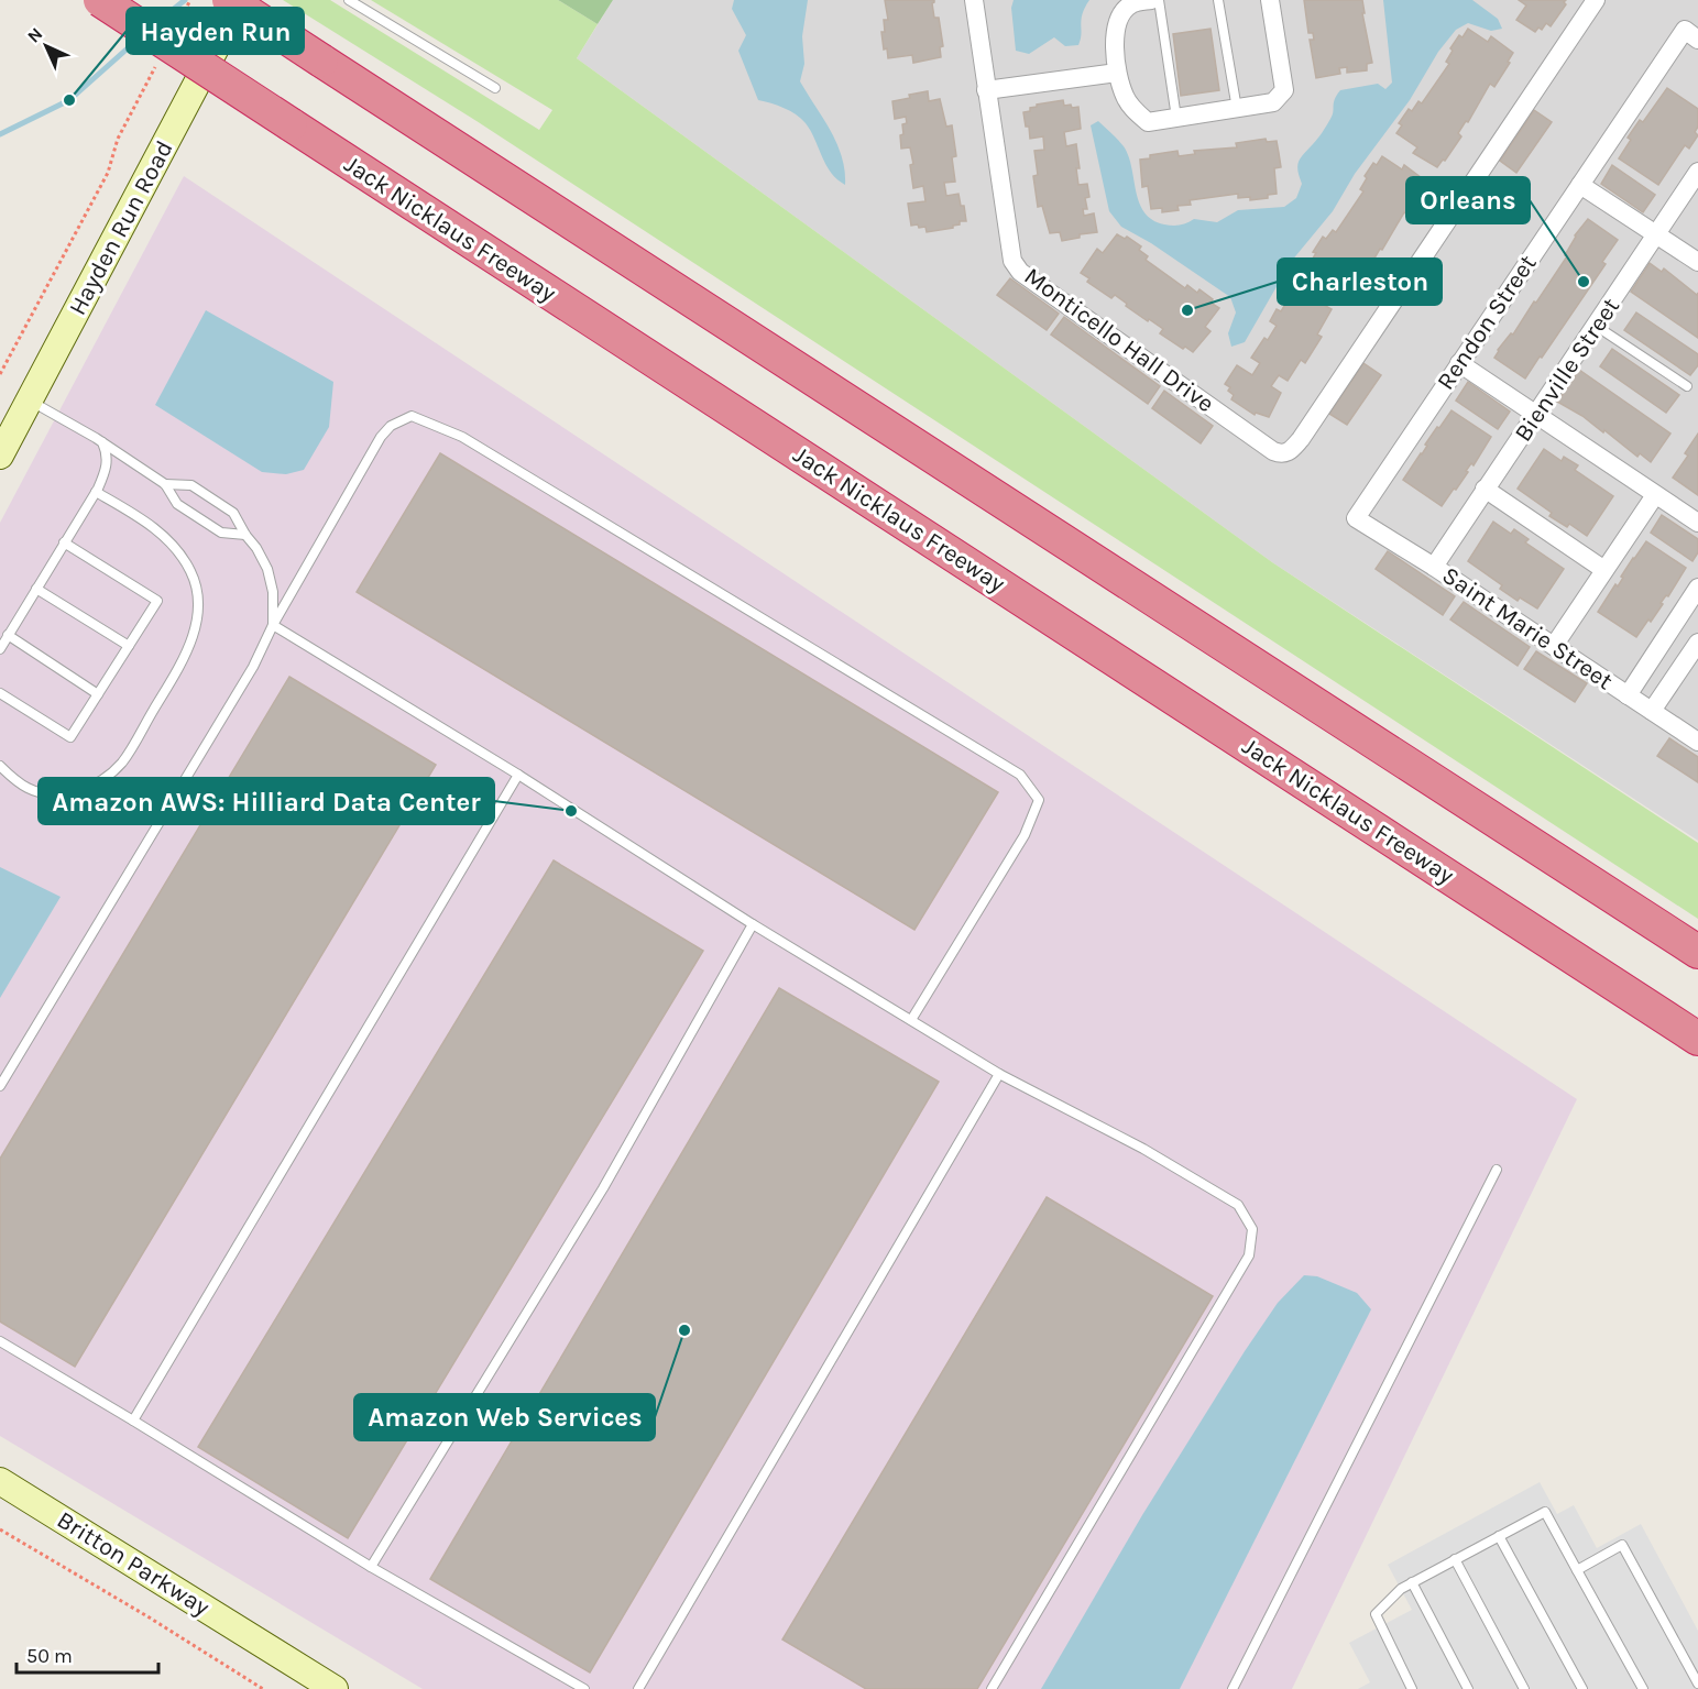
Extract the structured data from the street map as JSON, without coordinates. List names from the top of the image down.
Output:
{
  "streets": {
    "highway": ["Jack Nicklaus Freeway"],
    "main road": ["Hayden Run Road", "Britton Parkway"],
    "street": [
      "Rendon Street",
      "Monticello Hall Drive",
      "Bienville Street",
      "Saint Marie Street"
    ]
  },
  "crossings": [
    ["Rendon Street", "Saint Marie Street"],
    ["Bienville Street", "Saint Marie Street"]
  ],
  "places": [
    "Hayden Run",
    "Orleans",
    "Charleston",
    "Amazon AWS: Hilliard Data Center",
    "Amazon Web Services"
  ],
  "scale_bar": "50 m",
  "north": "top left"
}
